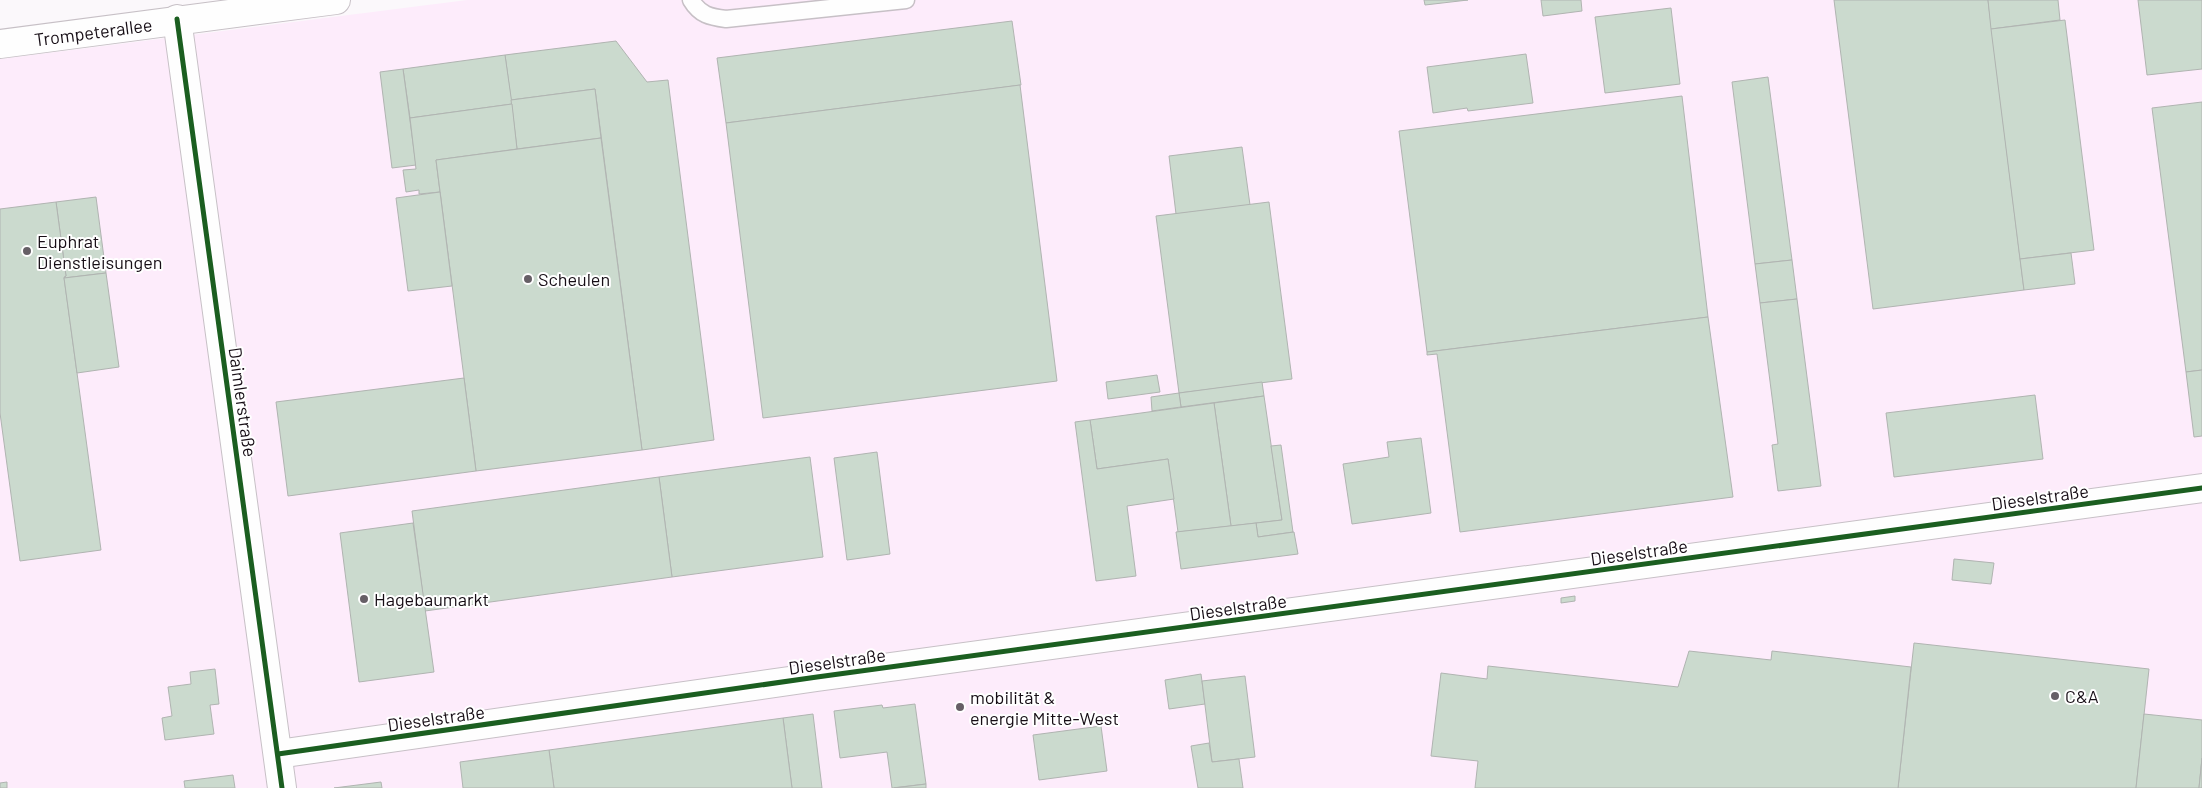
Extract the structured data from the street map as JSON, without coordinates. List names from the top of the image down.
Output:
{
  "streets": {
    "street": ["Trompeterallee", "Daimlerstraße", "Dieselstraße"]
  },
  "crossings": [
    ["Trompeterallee", "Daimlerstraße"],
    ["Daimlerstraße", "Dieselstraße"]
  ],
  "places": [
    "Euphrat Dienstleisungen",
    "Scheulen",
    "Hagebaumarkt",
    "C&A",
    "mobilität & energie Mitte-West"
  ]
}
